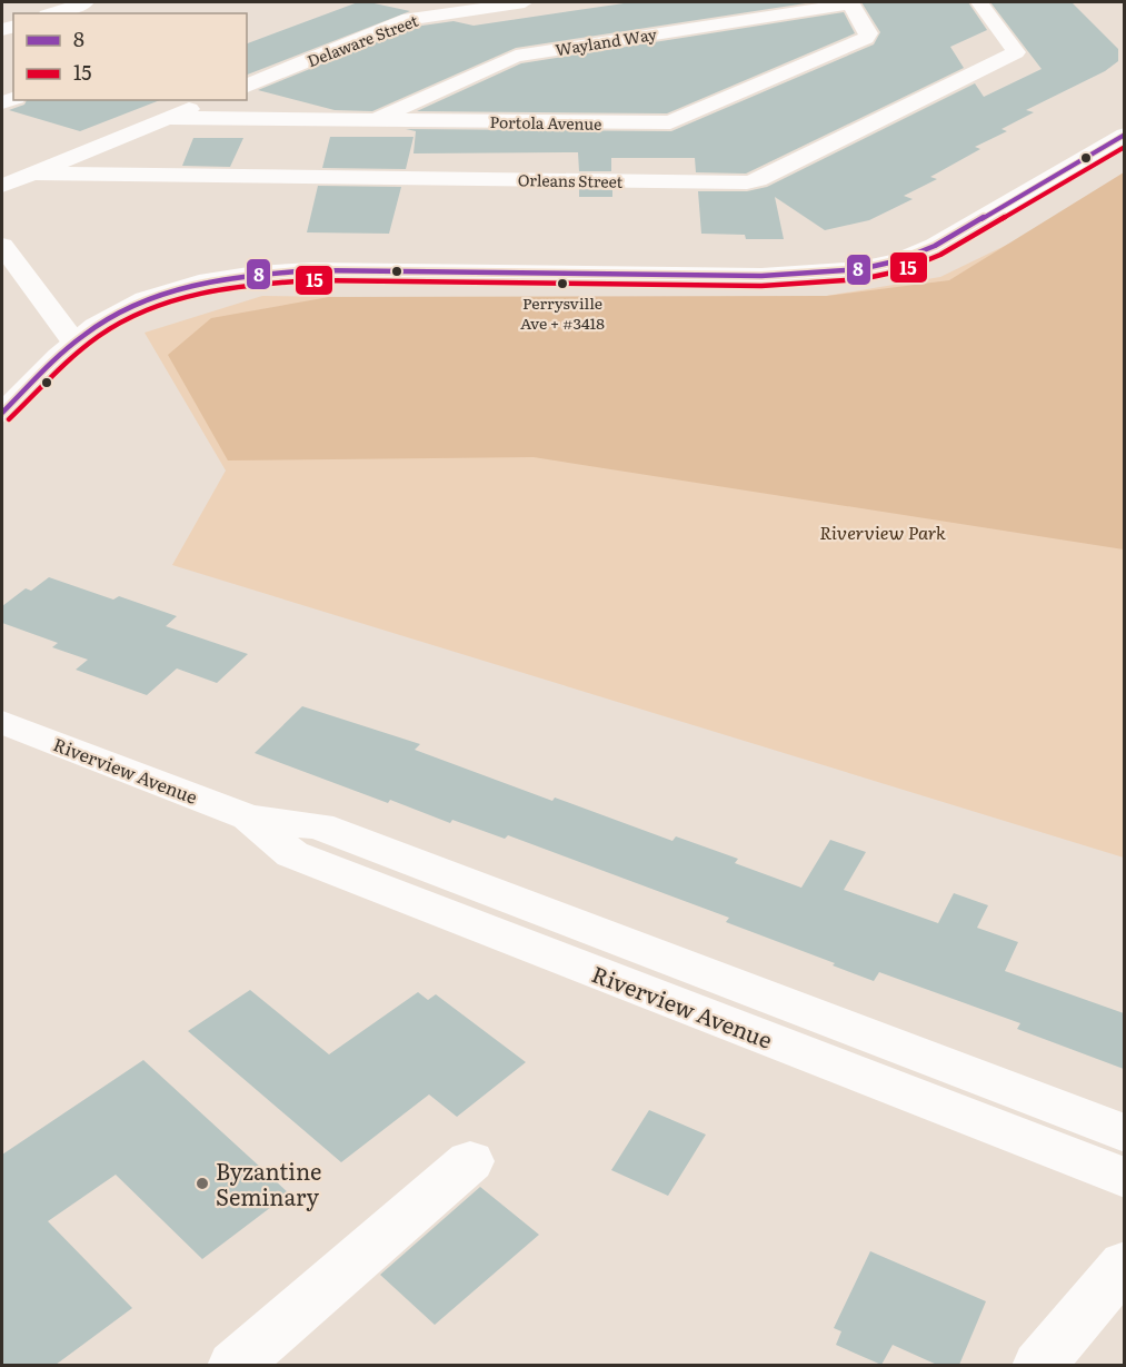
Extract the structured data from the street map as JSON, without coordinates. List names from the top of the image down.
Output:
{
  "streets": {
    "street": [
      "Delaware Street",
      "Wayland Way",
      "Portola Avenue",
      "Orleans Street",
      "Riverview Avenue"
    ]
  },
  "crossings": [
    ["Wayland Way", "Portola Avenue"]
  ],
  "parks": ["Riverview Park"],
  "places": ["Perrysville Ave + #3418", "Byzantine Seminary"],
  "lines": ["transit line 8", "transit line 15"],
  "legend": ["8", "15"]
}
